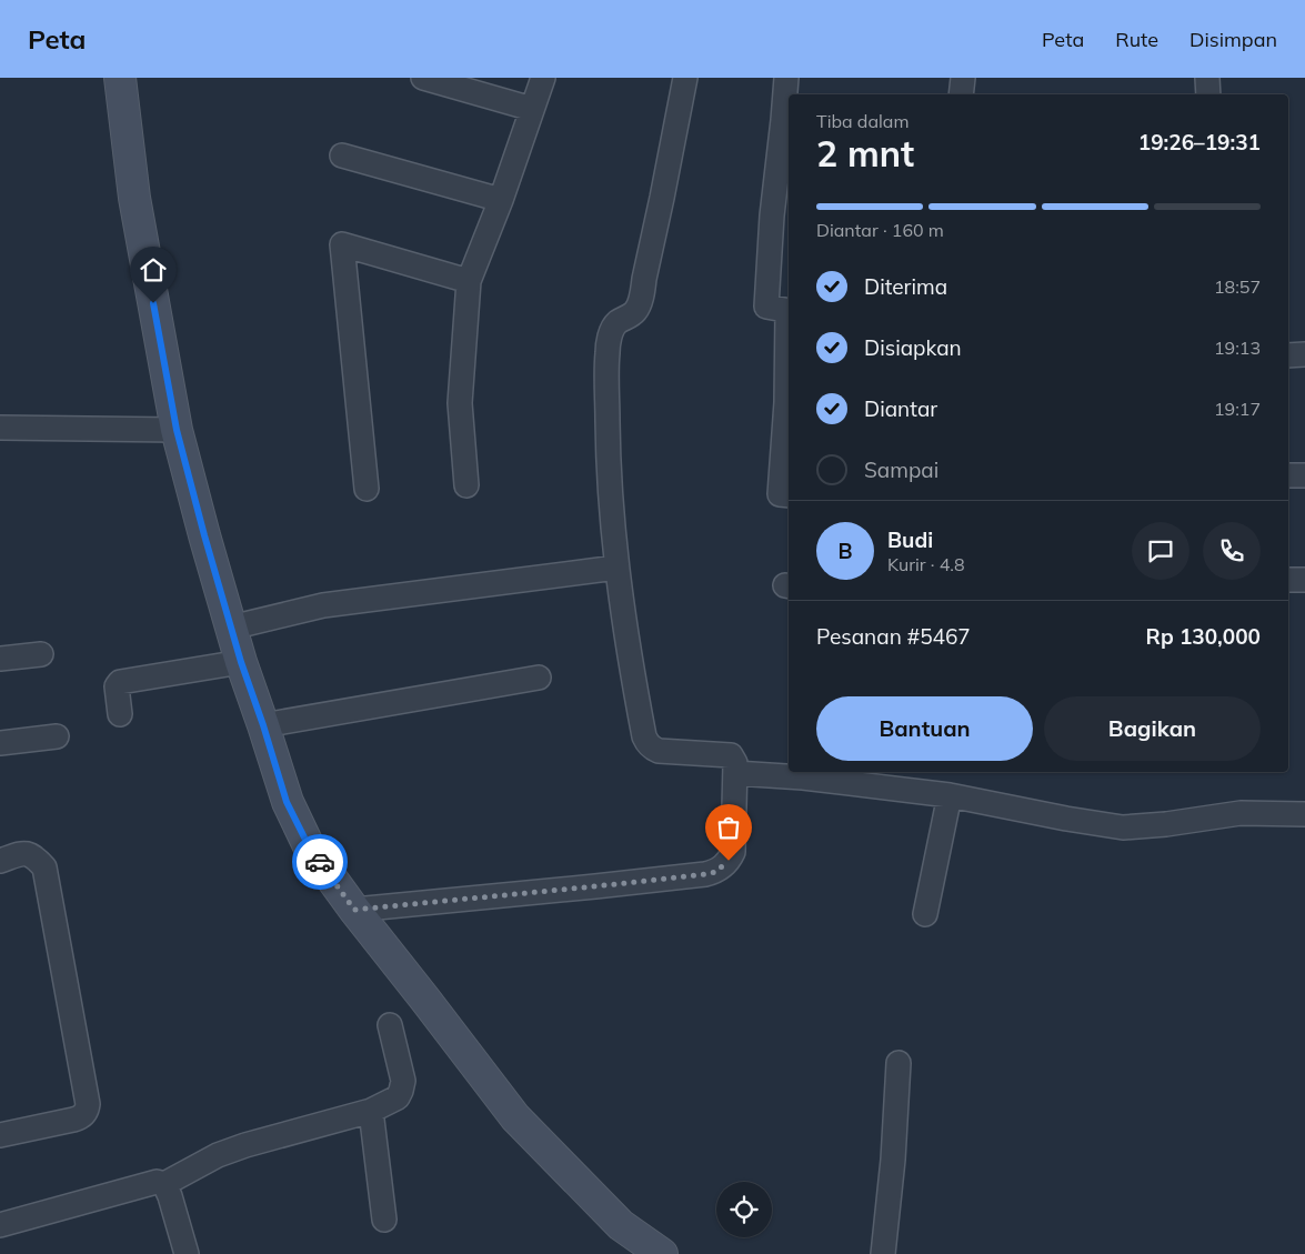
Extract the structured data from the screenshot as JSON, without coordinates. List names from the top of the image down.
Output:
{
  "page": {
    "header": "Peta",
    "nav": ["Peta", "Rute", "Disimpan"],
    "heading": ["2 mnt", "Tiba dalam", "19:26–19:31"],
    "panel": [
      "Budi",
      "Kurir · 4.8",
      "Pesanan #5467",
      "Rp 130,000"
    ],
    "bar": "Diantar · 160 m",
    "list": [
      ["Diterima", "18:57"],
      ["Disiapkan", "19:13"],
      ["Diantar", "19:17"],
      "Sampai"
    ],
    "round": "B",
    "buttons": ["Bantuan", "Bagikan"]
  }
}
